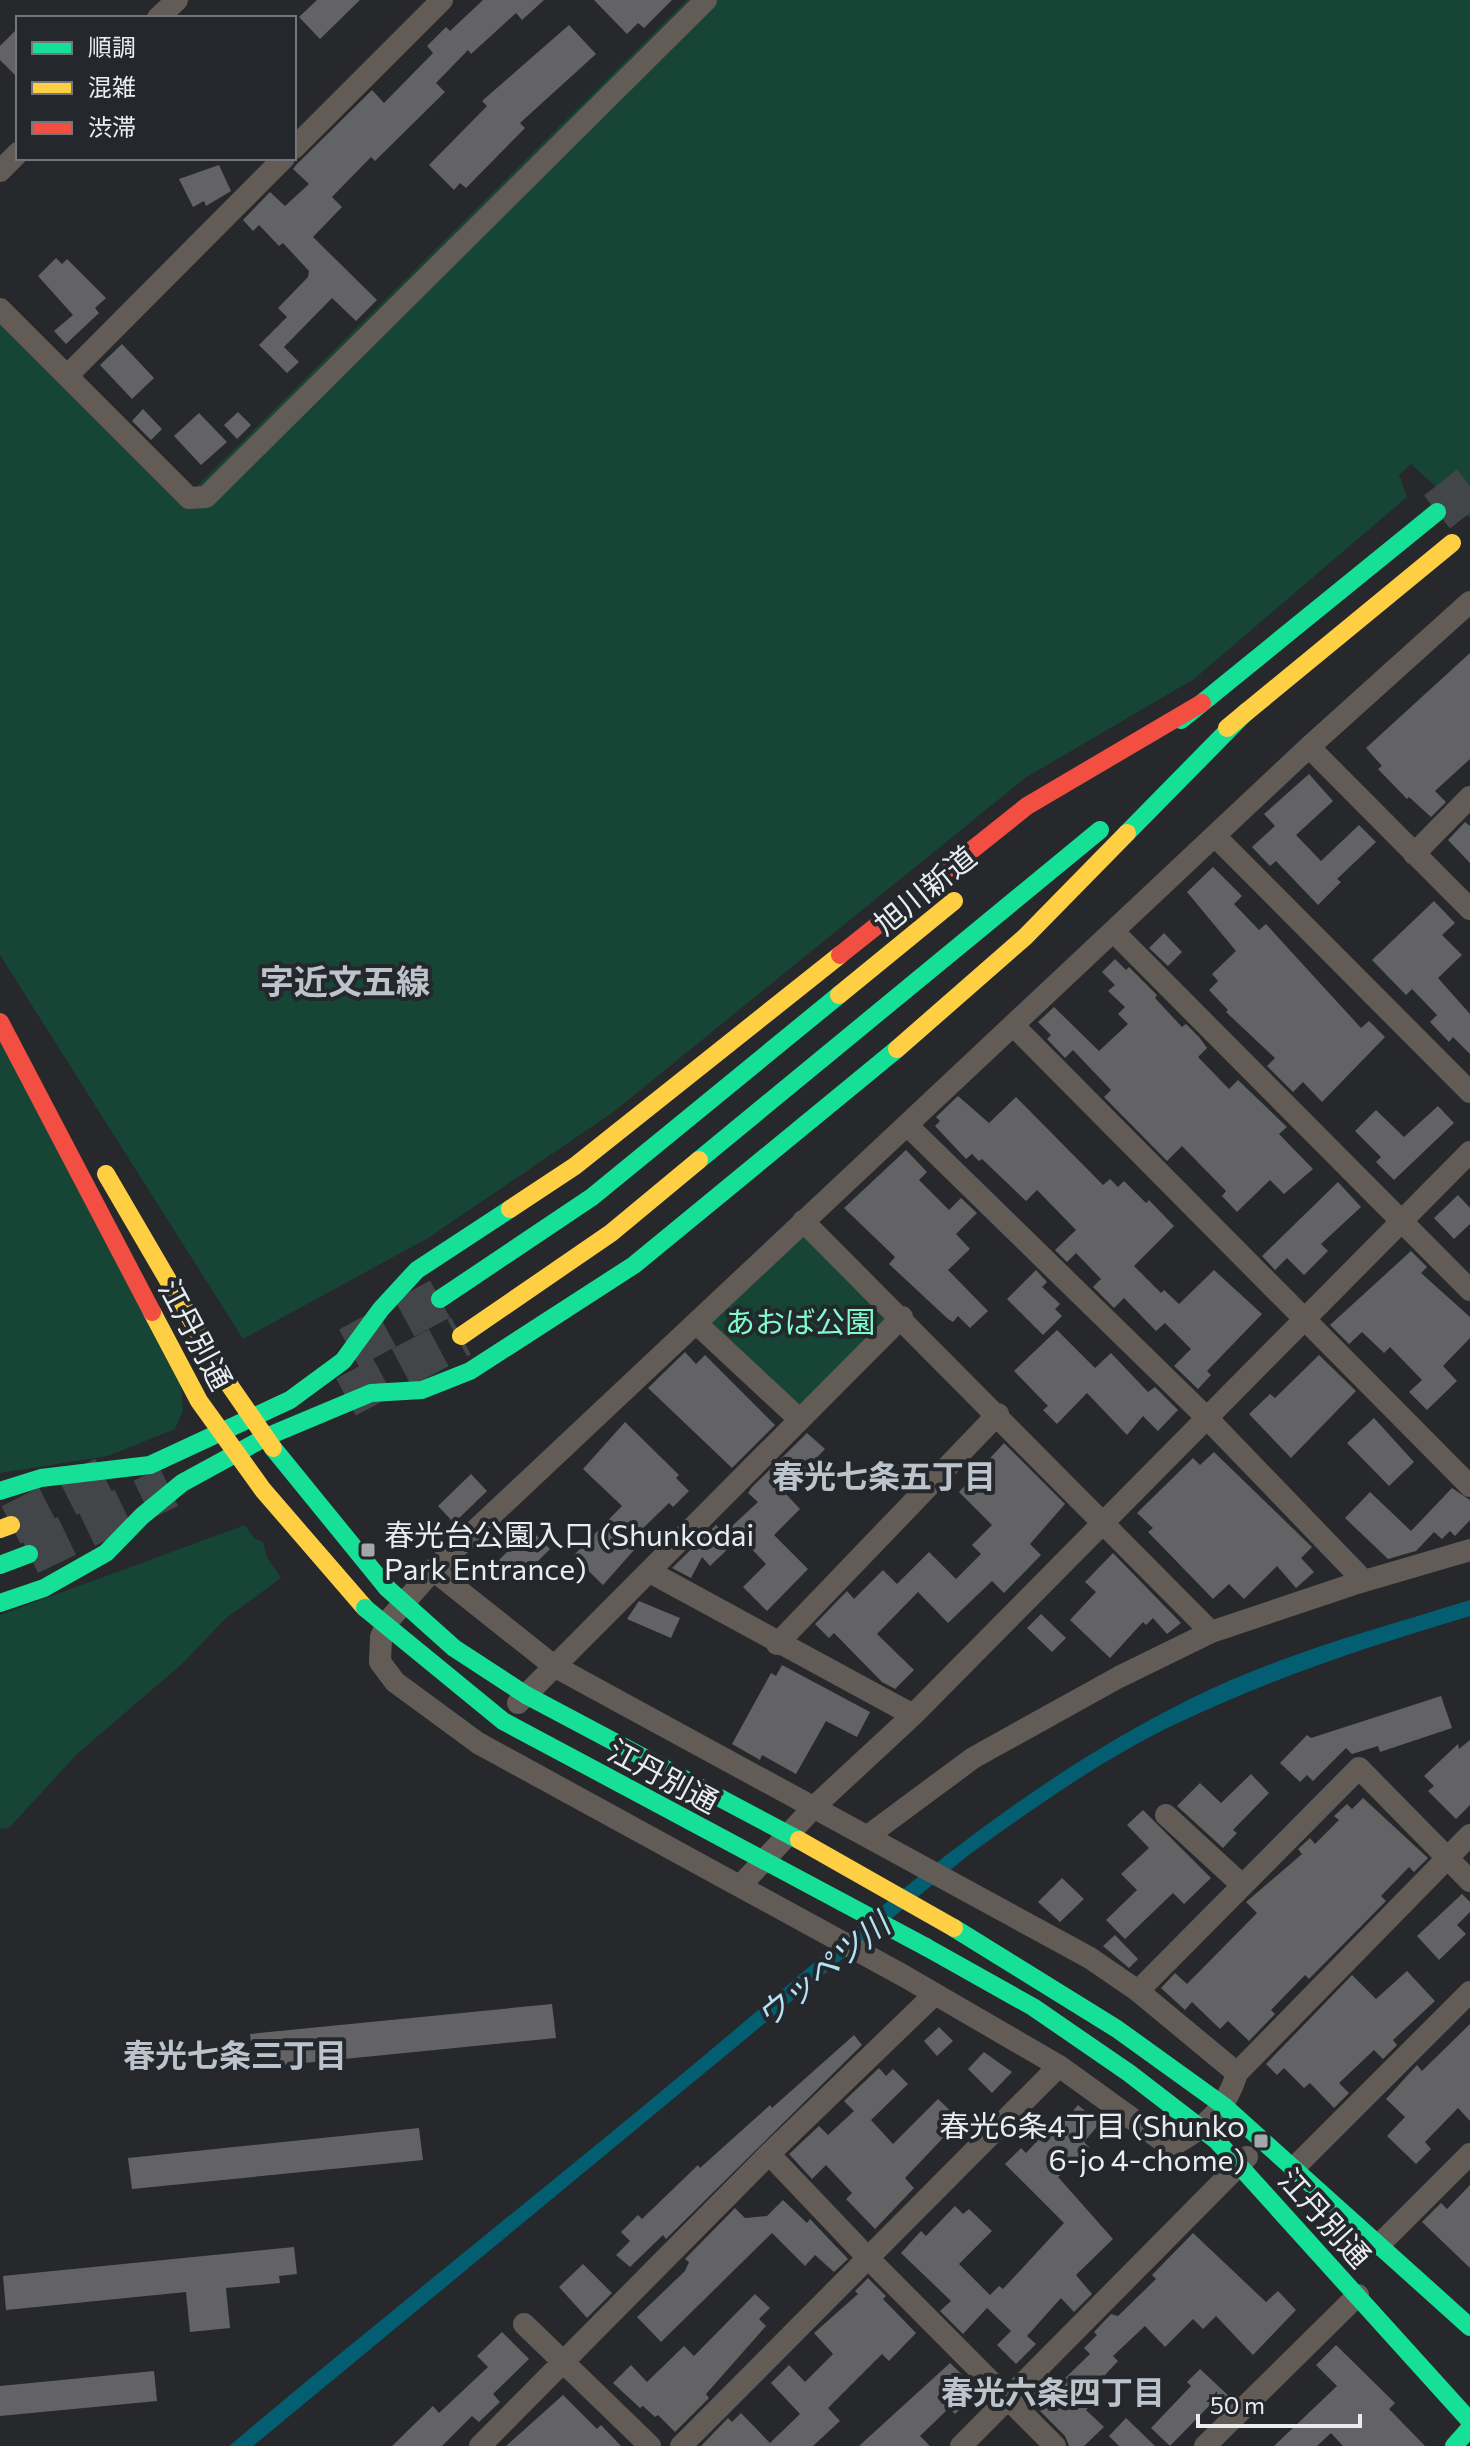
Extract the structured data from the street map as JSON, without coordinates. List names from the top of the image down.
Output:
{
  "streets": {
    "main road": ["旭川新道", "江丹別通"]
  },
  "districts": [
    "字近文五線",
    "春光七条五丁目",
    "春光七条三丁目",
    "春光六条四丁目"
  ],
  "water": ["ウッペツ川"],
  "parks": ["あおば公園"],
  "places": {
    "transit": ["春光台公園入口 (Shunkodai Park Entrance)", "春光6条4丁目 (Shunko 6-jo 4-chome)"]
  },
  "legend": ["順調", "混雑", "渋滞"],
  "scale_bar": "50 m"
}
